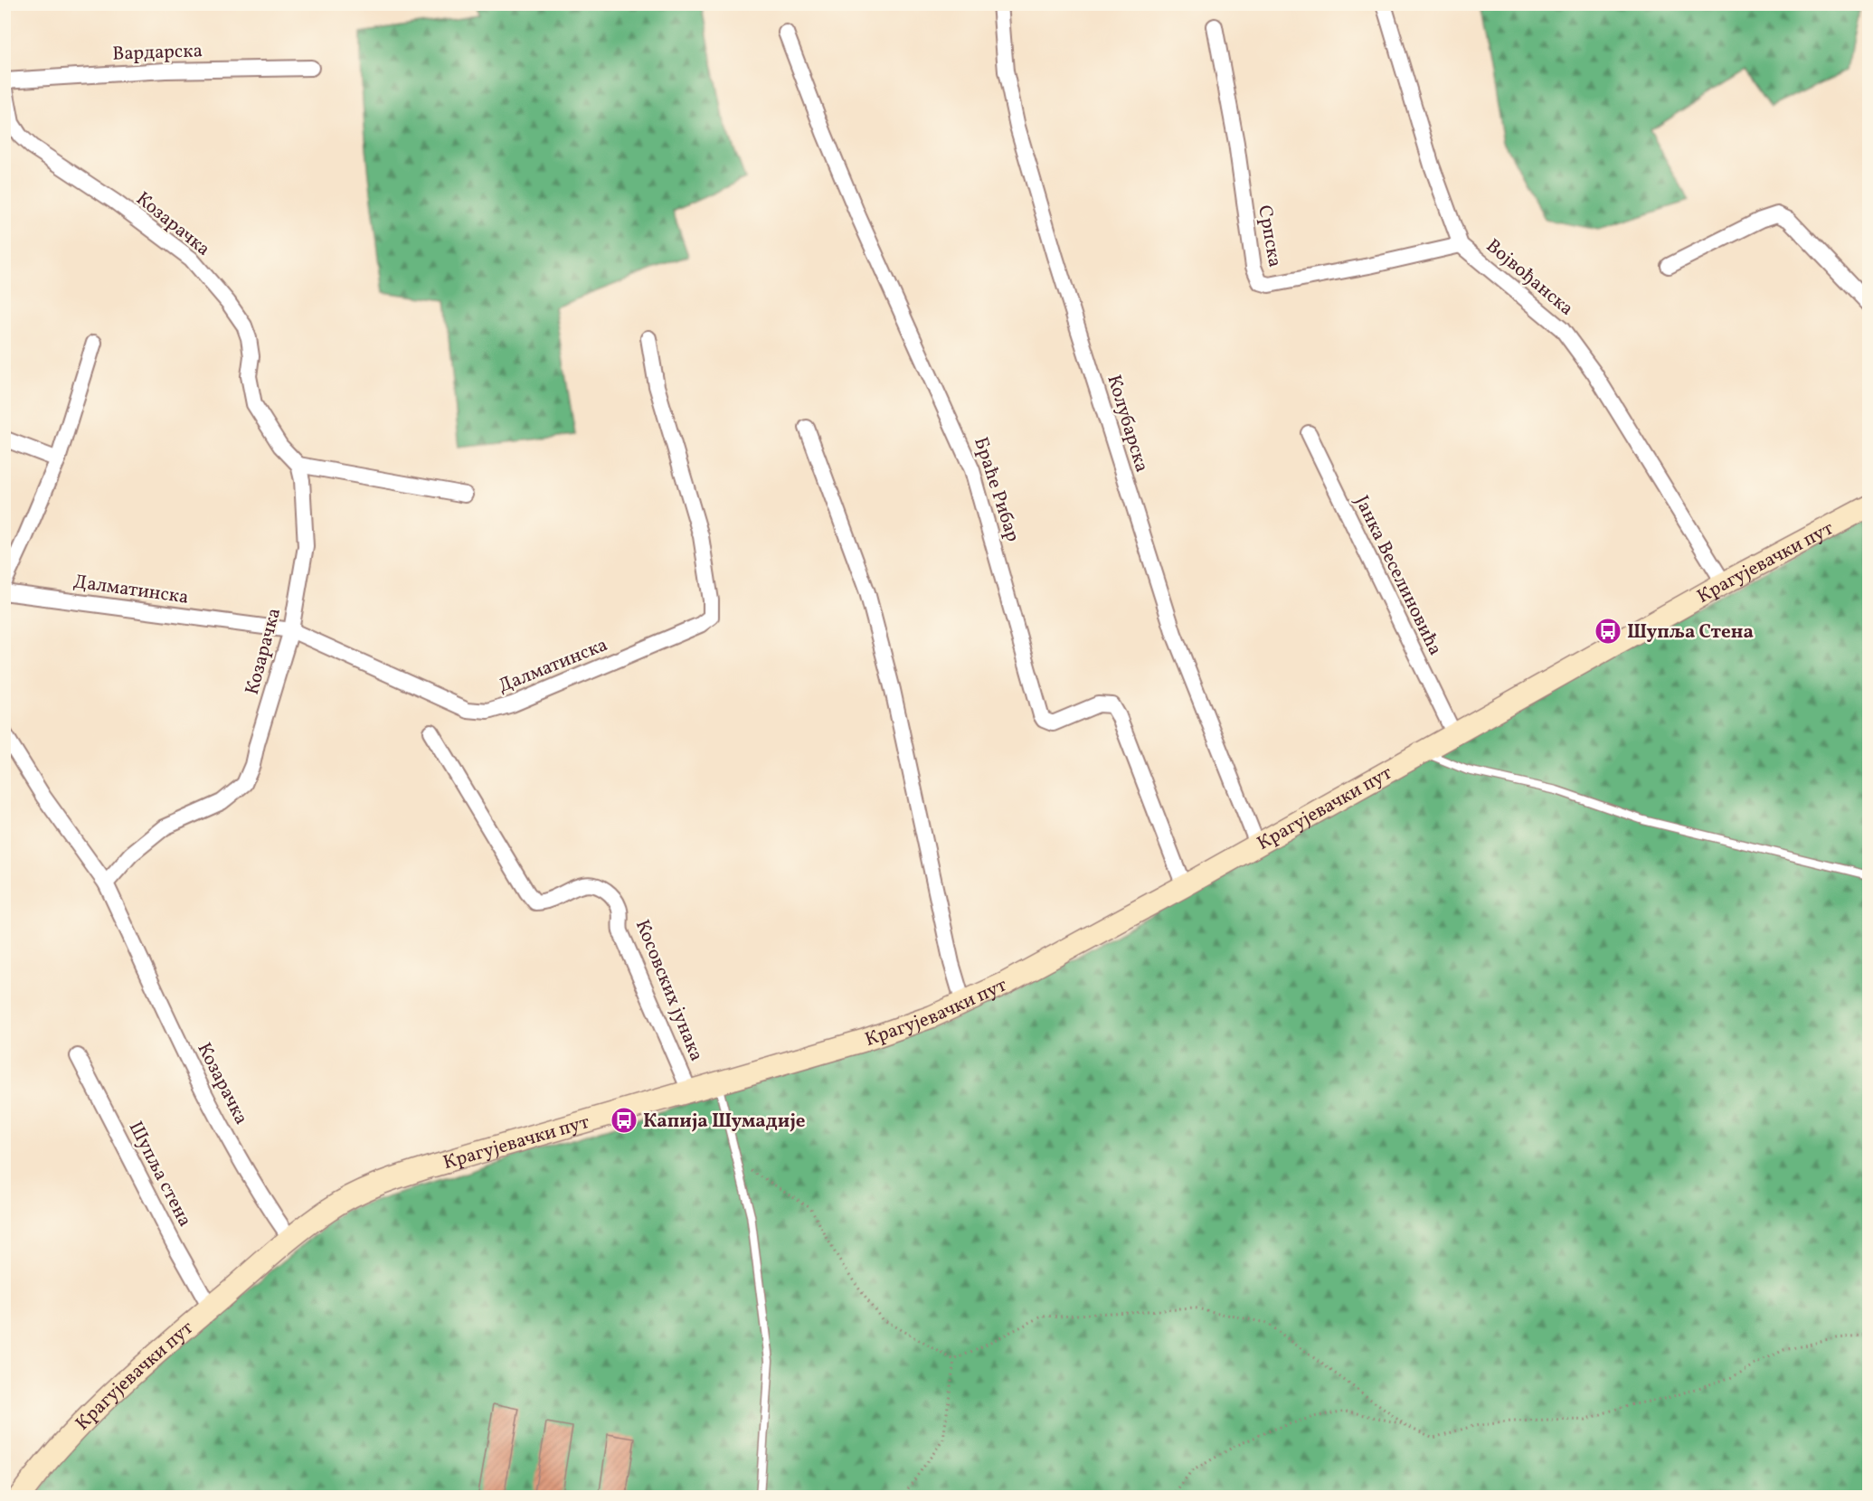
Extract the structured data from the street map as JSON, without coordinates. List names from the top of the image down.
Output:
{
  "streets": {
    "main road": ["Крагујевачки пут"],
    "street": [
      "Вардарска",
      "Козарачка",
      "Српска",
      "Војвођанска",
      "Колубарска",
      "Браће Рибар",
      "Јанка Веселиновића",
      "Далматинска",
      "Косовских јунака",
      "Шупља стена"
    ]
  },
  "crossings": [
    ["Вардарска", "Козарачка"],
    ["Козарачка", "Крагујевачки пут"],
    ["Козарачка", "Далматинска"],
    ["Српска", "Војвођанска"],
    ["Војвођанска", "Крагујевачки пут"],
    ["Колубарска", "Крагујевачки пут"],
    ["Браће Рибар", "Крагујевачки пут"],
    ["Крагујевачки пут", "Јанка Веселиновића"],
    ["Крагујевачки пут", "Косовских јунака"],
    ["Крагујевачки пут", "Шупља стена"]
  ],
  "places": {
    "bus stop": ["Шупља Стена", "Капија Шумадије"]
  }
}
